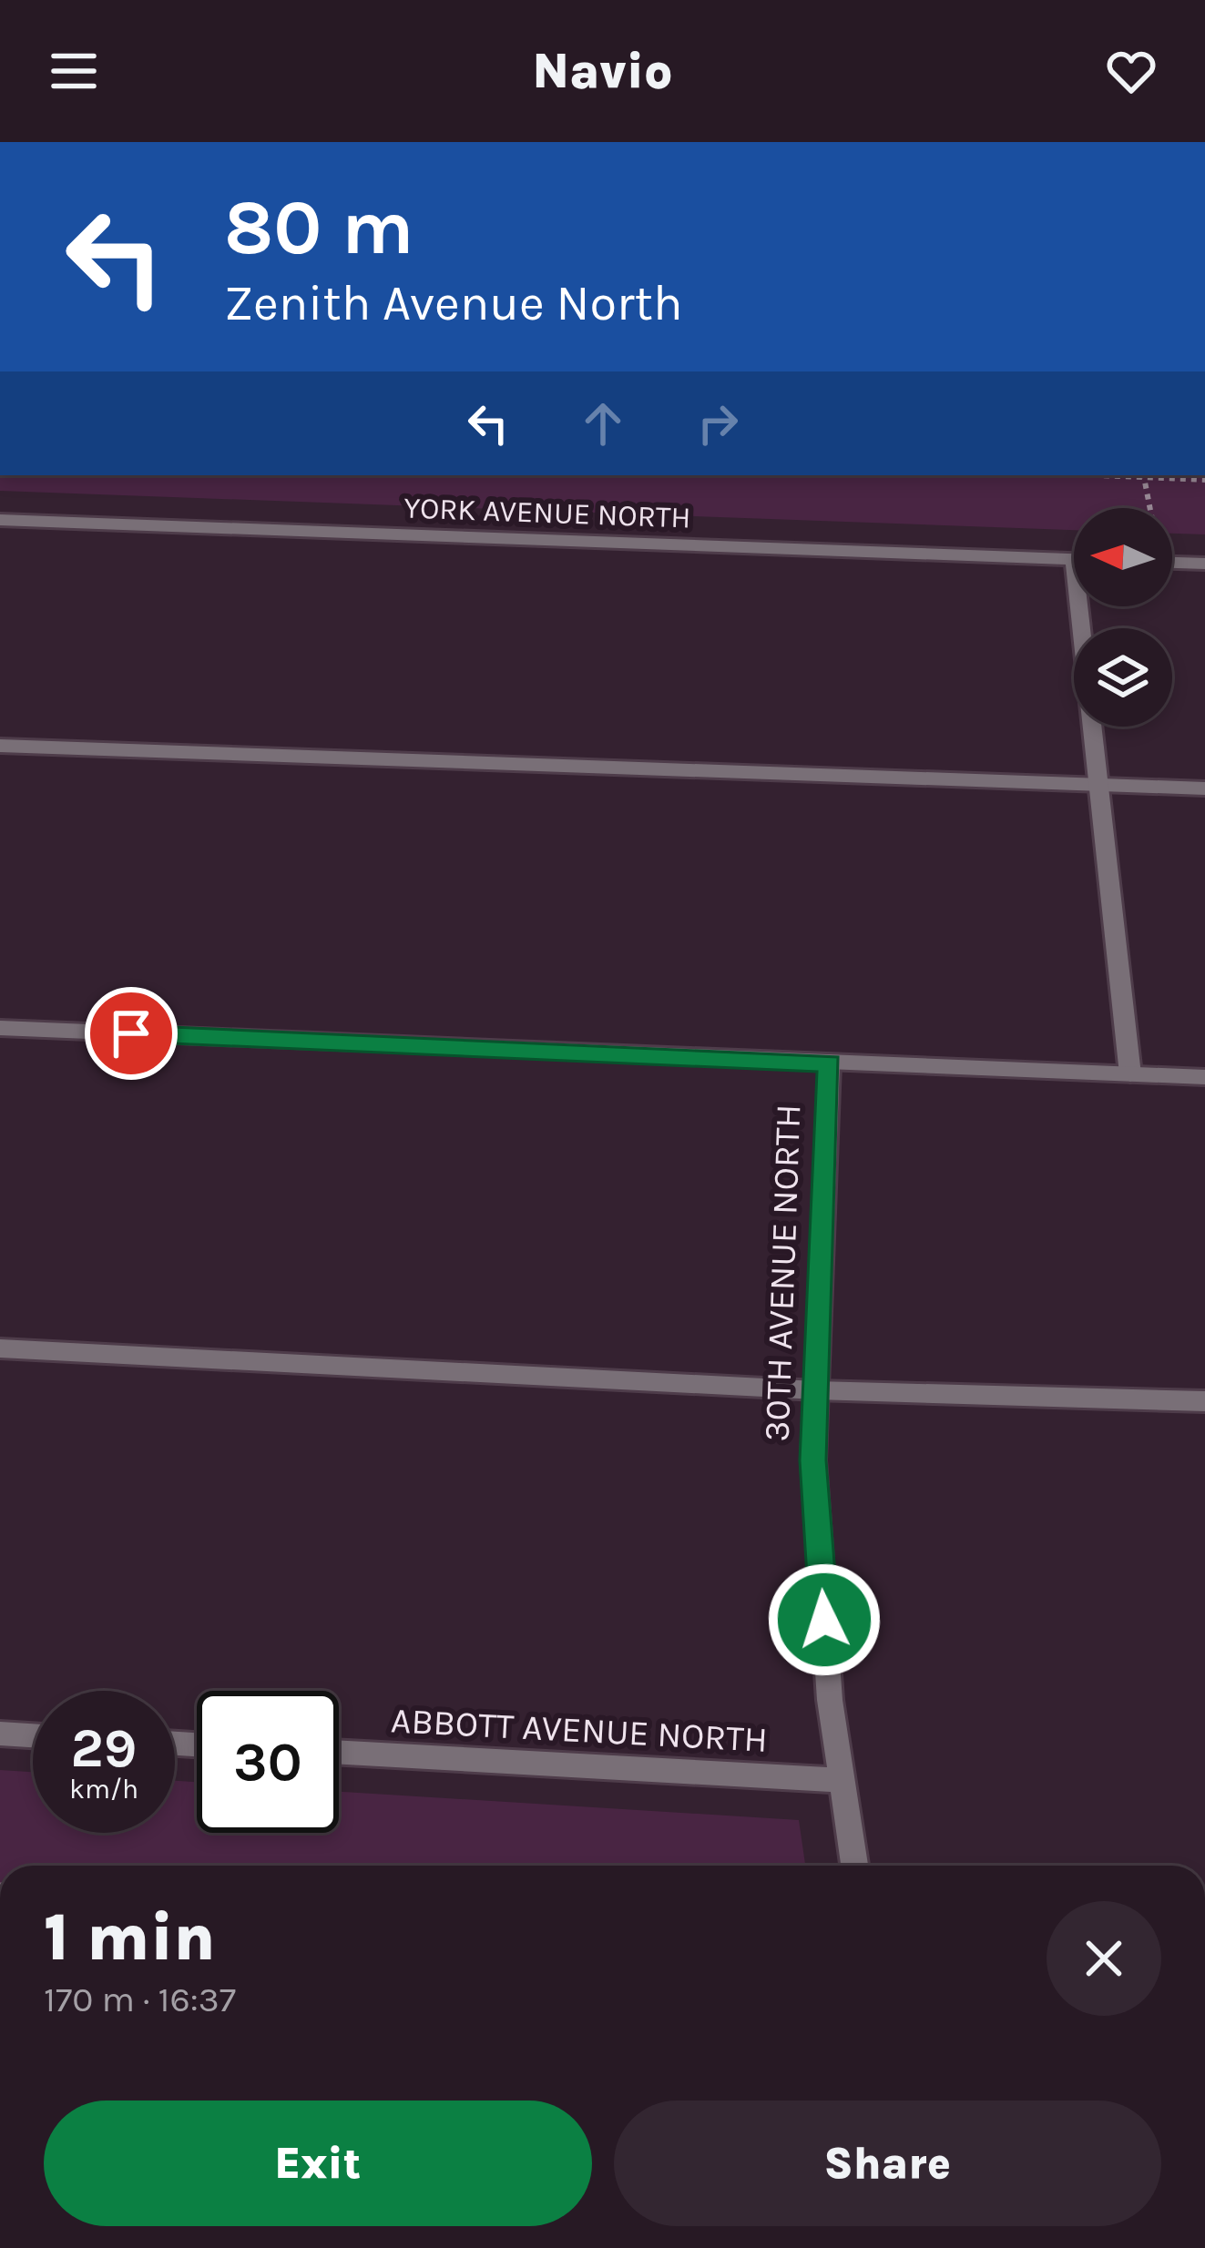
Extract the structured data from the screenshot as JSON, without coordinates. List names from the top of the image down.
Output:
{
  "streets": {
    "street": ["YORK AVENUE NORTH", "30TH AVENUE NORTH", "ABBOTT AVENUE NORTH"]
  },
  "crossings": [
    ["30TH AVENUE NORTH", "ABBOTT AVENUE NORTH"]
  ],
  "north": "left",
  "page": {
    "header": "Navio",
    "turn": ["80 m", "Zenith Avenue North"],
    "speed": "29 km/h",
    "limit": "30",
    "heading": ["1 min", "170 m · 16:37"],
    "buttons": ["Exit", "Share"]
  }
}
